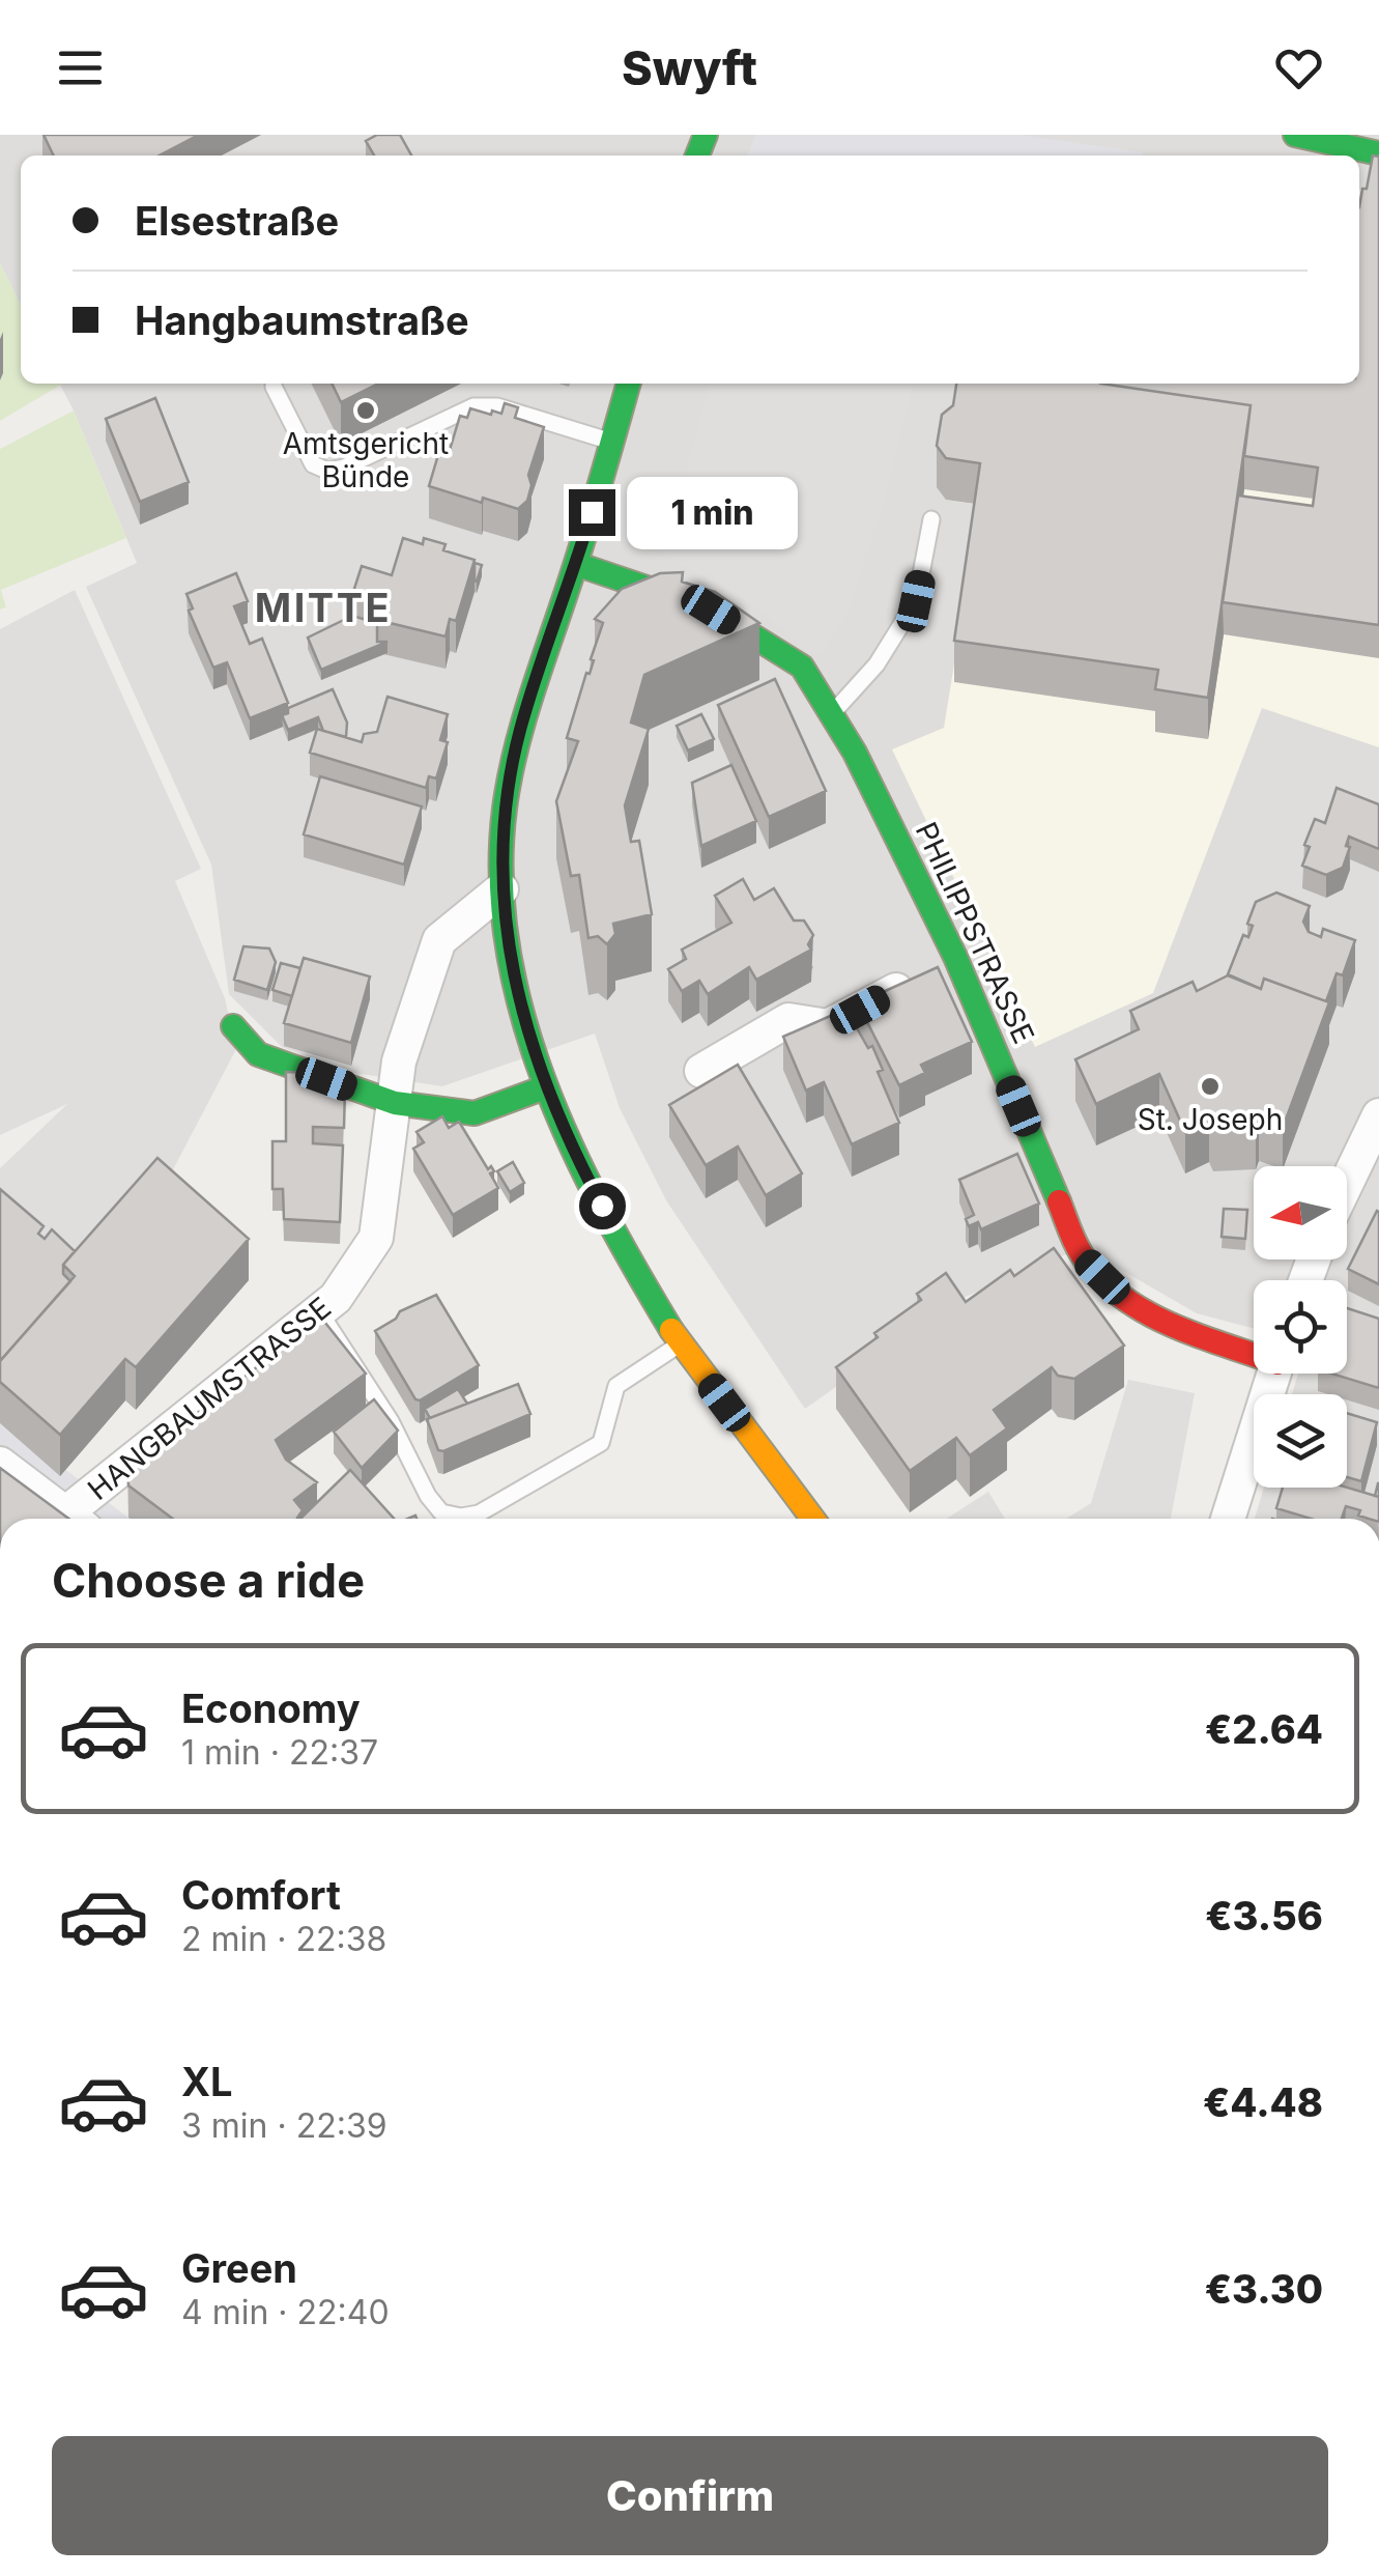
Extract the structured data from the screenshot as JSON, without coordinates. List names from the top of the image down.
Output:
{
  "streets": {
    "street": ["PHILIPPSTRASSE", "HANGBAUMSTRASSE"]
  },
  "districts": ["MITTE"],
  "places": ["Amtsgericht Bünde", "St. Joseph"],
  "north": "left",
  "page": {
    "header": "Swyft",
    "banner": ["Elsestraße", "Hangbaumstraße"],
    "bubble": "1 min",
    "heading": "Choose a ride",
    "list": [
      {
        "name": "Economy",
        "note": "1 min · 22:37",
        "value": "€2.64"
      },
      {
        "name": "Comfort",
        "note": "2 min · 22:38",
        "value": "€3.56"
      },
      {
        "name": "XL",
        "note": "3 min · 22:39",
        "value": "€4.48"
      },
      {
        "name": "Green",
        "note": "4 min · 22:40",
        "value": "€3.30"
      }
    ],
    "buttons": "Confirm"
  }
}
